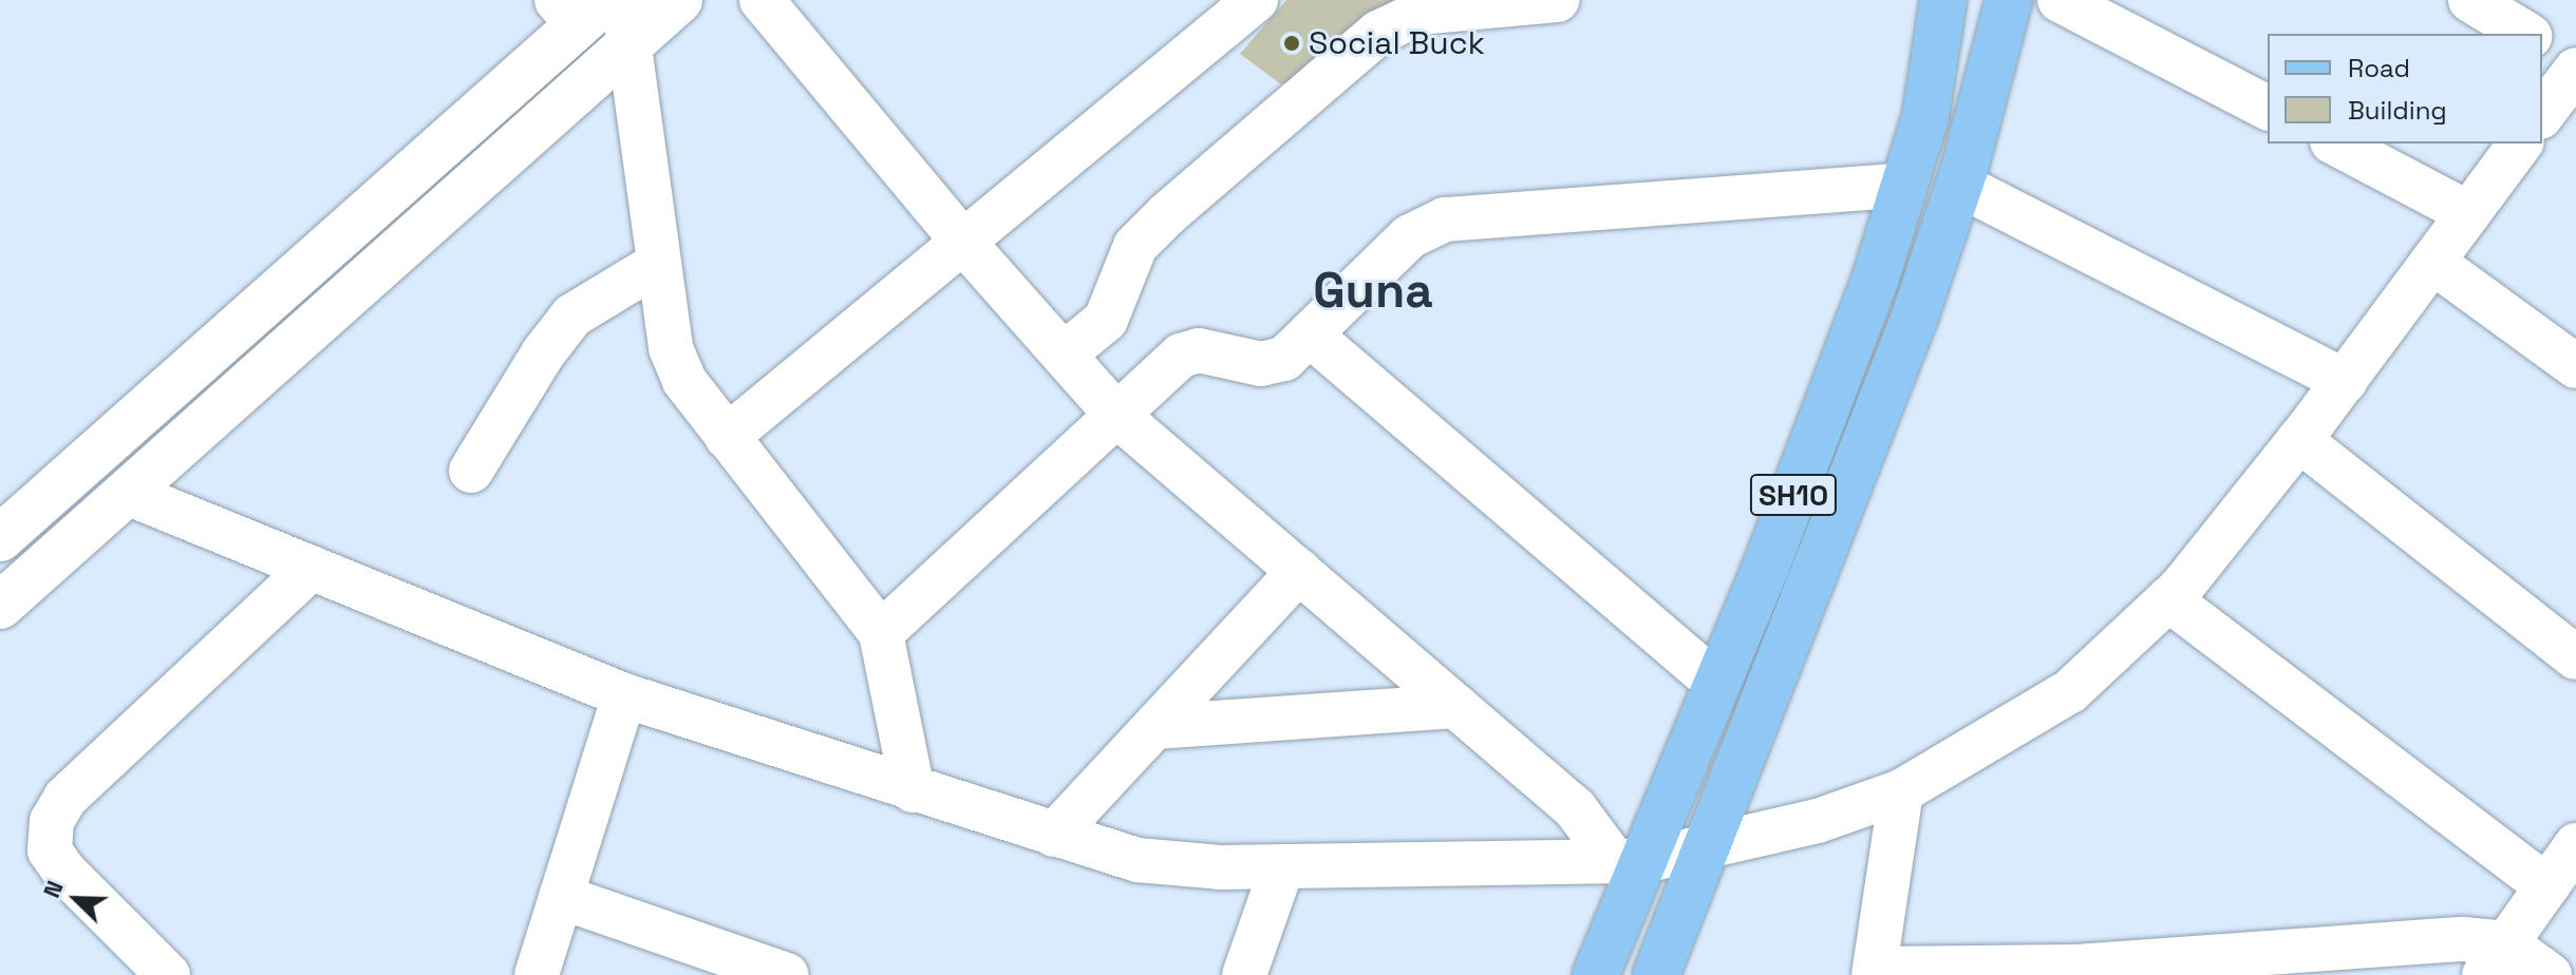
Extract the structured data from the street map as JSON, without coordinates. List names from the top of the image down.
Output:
{
  "streets": {
    "main road": ["SH10"]
  },
  "districts": ["Guna"],
  "places": ["Social Buck"],
  "legend": ["Road", "Building"],
  "north": "top left"
}
